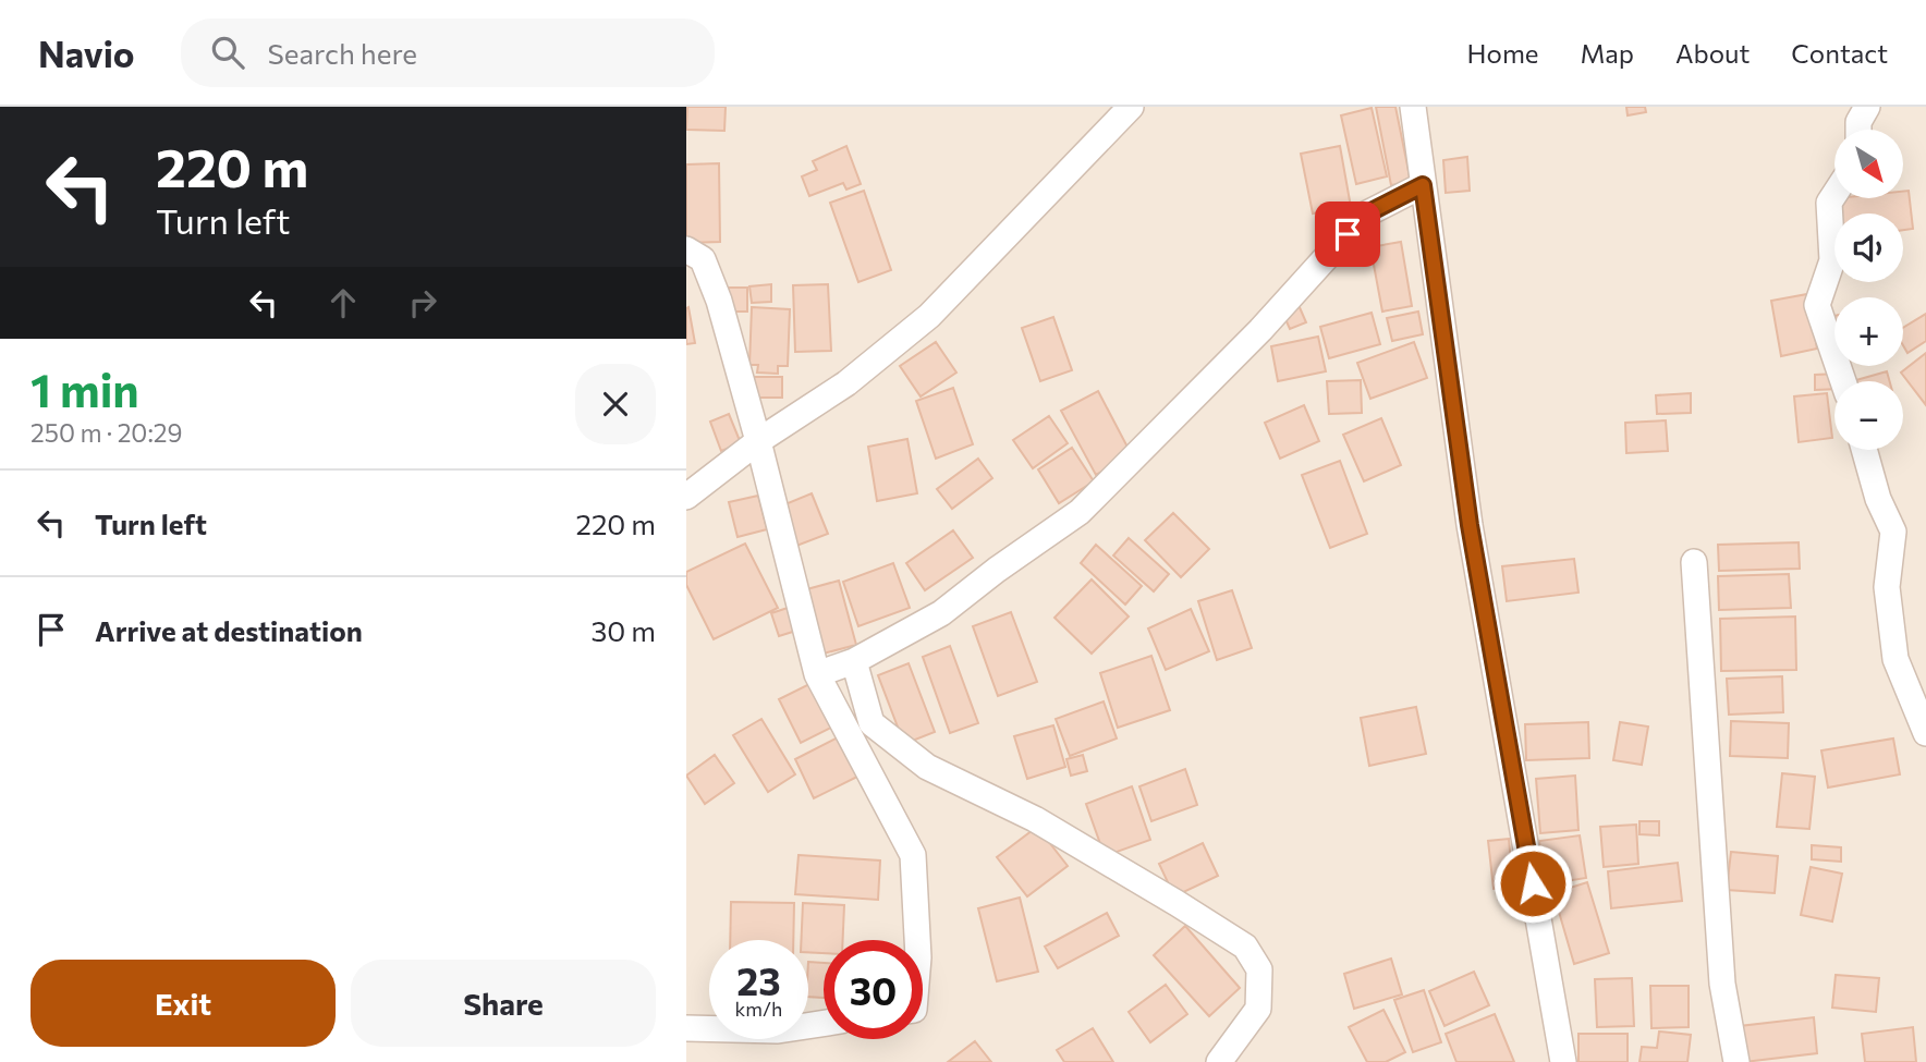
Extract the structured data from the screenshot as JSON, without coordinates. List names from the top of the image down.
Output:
{
  "north": "bottom right",
  "page": {
    "header": "Navio",
    "search": "Search here",
    "nav": [
      "Home",
      "Map",
      "About",
      "Contact"
    ],
    "turn": ["220 m", "Turn left"],
    "map_buttons": ["+", "−"],
    "heading": ["1 min", "250 m · 20:29"],
    "list": [
      {
        "name": "Turn left",
        "value": "220 m"
      },
      {
        "name": "Arrive at destination",
        "value": "30 m"
      }
    ],
    "speed": "23 km/h",
    "limit": "30",
    "buttons": ["Exit", "Share"]
  }
}
